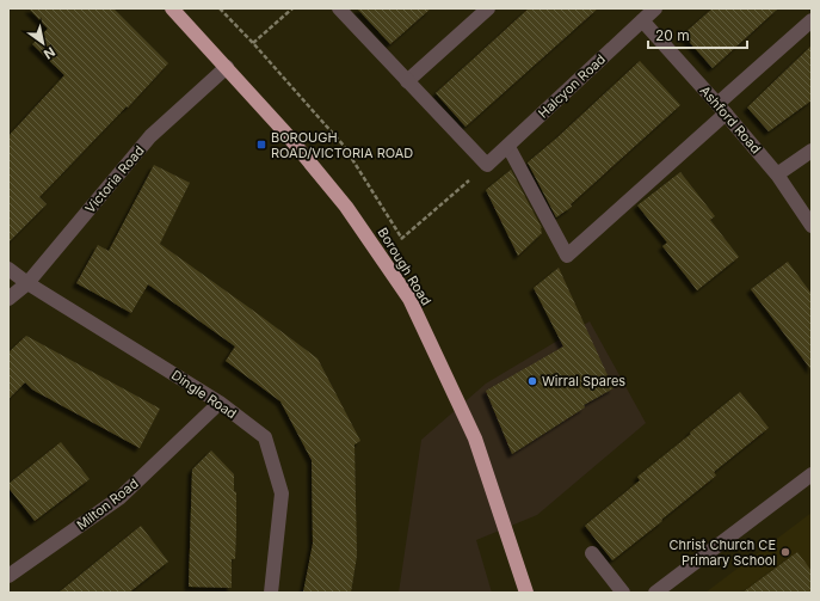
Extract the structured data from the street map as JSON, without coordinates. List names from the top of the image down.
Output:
{
  "streets": {
    "highway": ["Borough Road"],
    "street": [
      "Halcyon Road",
      "Ashford Road",
      "Victoria Road",
      "Dingle Road",
      "Milton Road"
    ]
  },
  "crossings": [
    ["Halcyon Road", "Ashford Road"],
    ["Victoria Road", "Borough Road"],
    ["Victoria Road", "Dingle Road"],
    ["Dingle Road", "Milton Road"]
  ],
  "places": {
    "transit": ["BOROUGH ROAD/VICTORIA ROAD"],
    "other": ["Wirral Spares", "Christ Church CE Primary School"]
  },
  "scale_bar": "20 m",
  "north": "bottom right"
}
